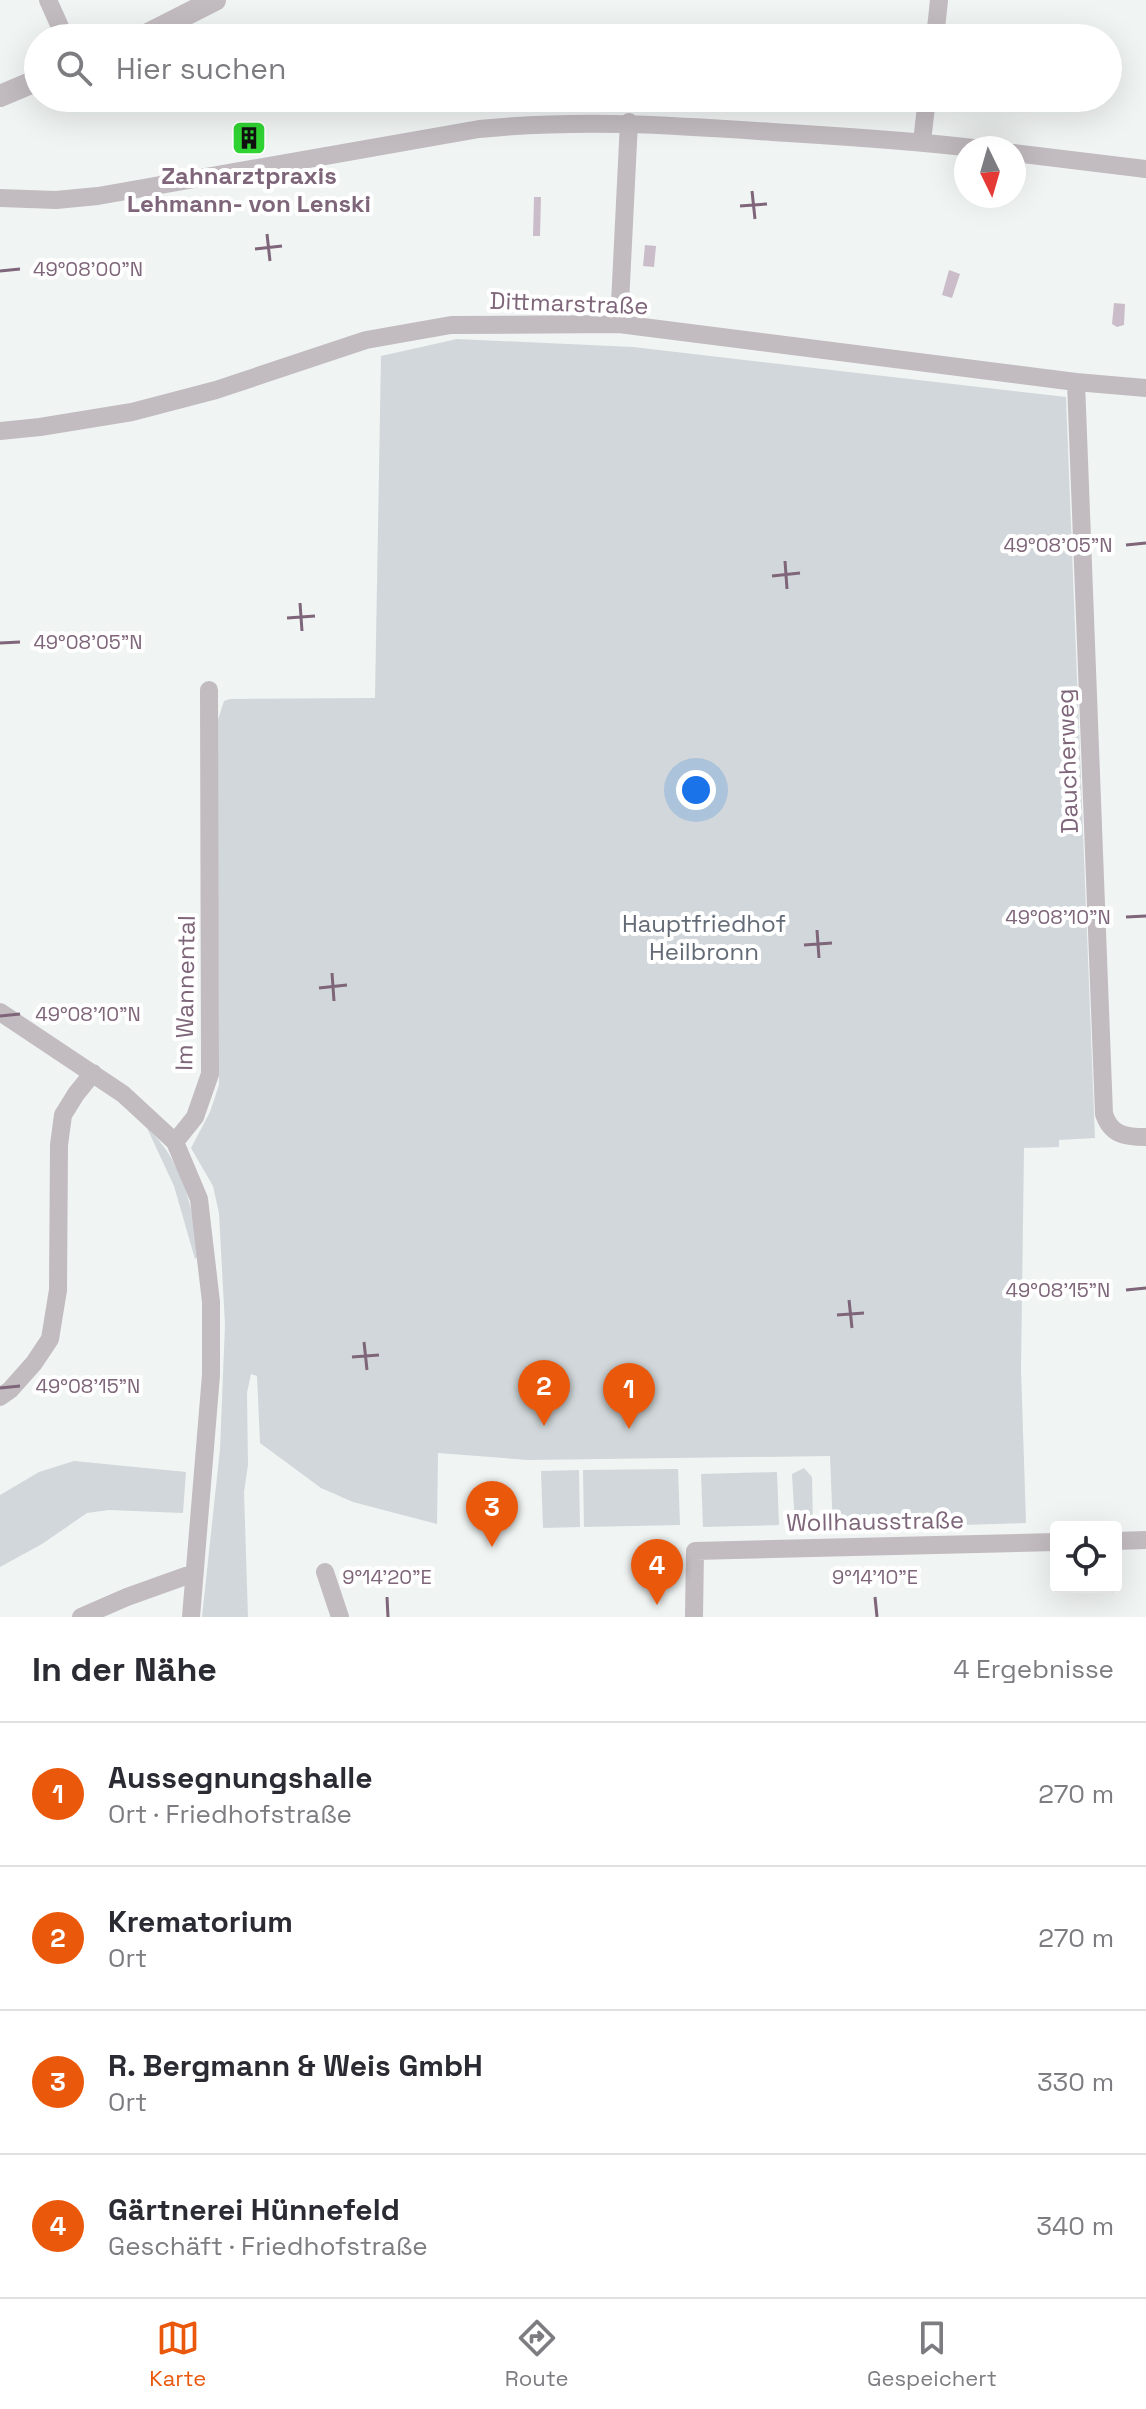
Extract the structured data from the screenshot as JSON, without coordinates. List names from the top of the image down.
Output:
{
  "streets": {
    "street": [
      "Dittmarstraße",
      "Daucherweg",
      "Im Wannental",
      "Wollhausstraße"
    ]
  },
  "crossings": [
    ["Dittmarstraße", "Daucherweg"]
  ],
  "parks": ["Hauptfriedhof Heilbronn"],
  "places": {
    "building": ["Zahnarztpraxis Lehmann- von Lenski"]
  },
  "north": "bottom",
  "page": {
    "search": "Hier suchen",
    "pins": [
      "2",
      "1",
      "3",
      "4"
    ],
    "heading": ["In der Nähe", "4 Ergebnisse"],
    "list": [
      {
        "mark": "1",
        "name": "Aussegnungshalle",
        "note": "Ort · Friedhofstraße",
        "value": "270 m"
      },
      {
        "mark": "2",
        "name": "Krematorium",
        "note": "Ort",
        "value": "270 m"
      },
      {
        "mark": "3",
        "name": "R. Bergmann & Weis GmbH",
        "note": "Ort",
        "value": "330 m"
      },
      {
        "mark": "4",
        "name": "Gärtnerei Hünnefeld",
        "note": "Geschäft · Friedhofstraße",
        "value": "340 m"
      }
    ],
    "nav": ["Karte", "Route", "Gespeichert"]
  },
  "coordinates": [
    "49°08'00\"N",
    "49°08'05\"N",
    "49°08'10\"N",
    "49°08'15\"N",
    "9°14'20\"E",
    "9°14'10\"E"
  ]
}
